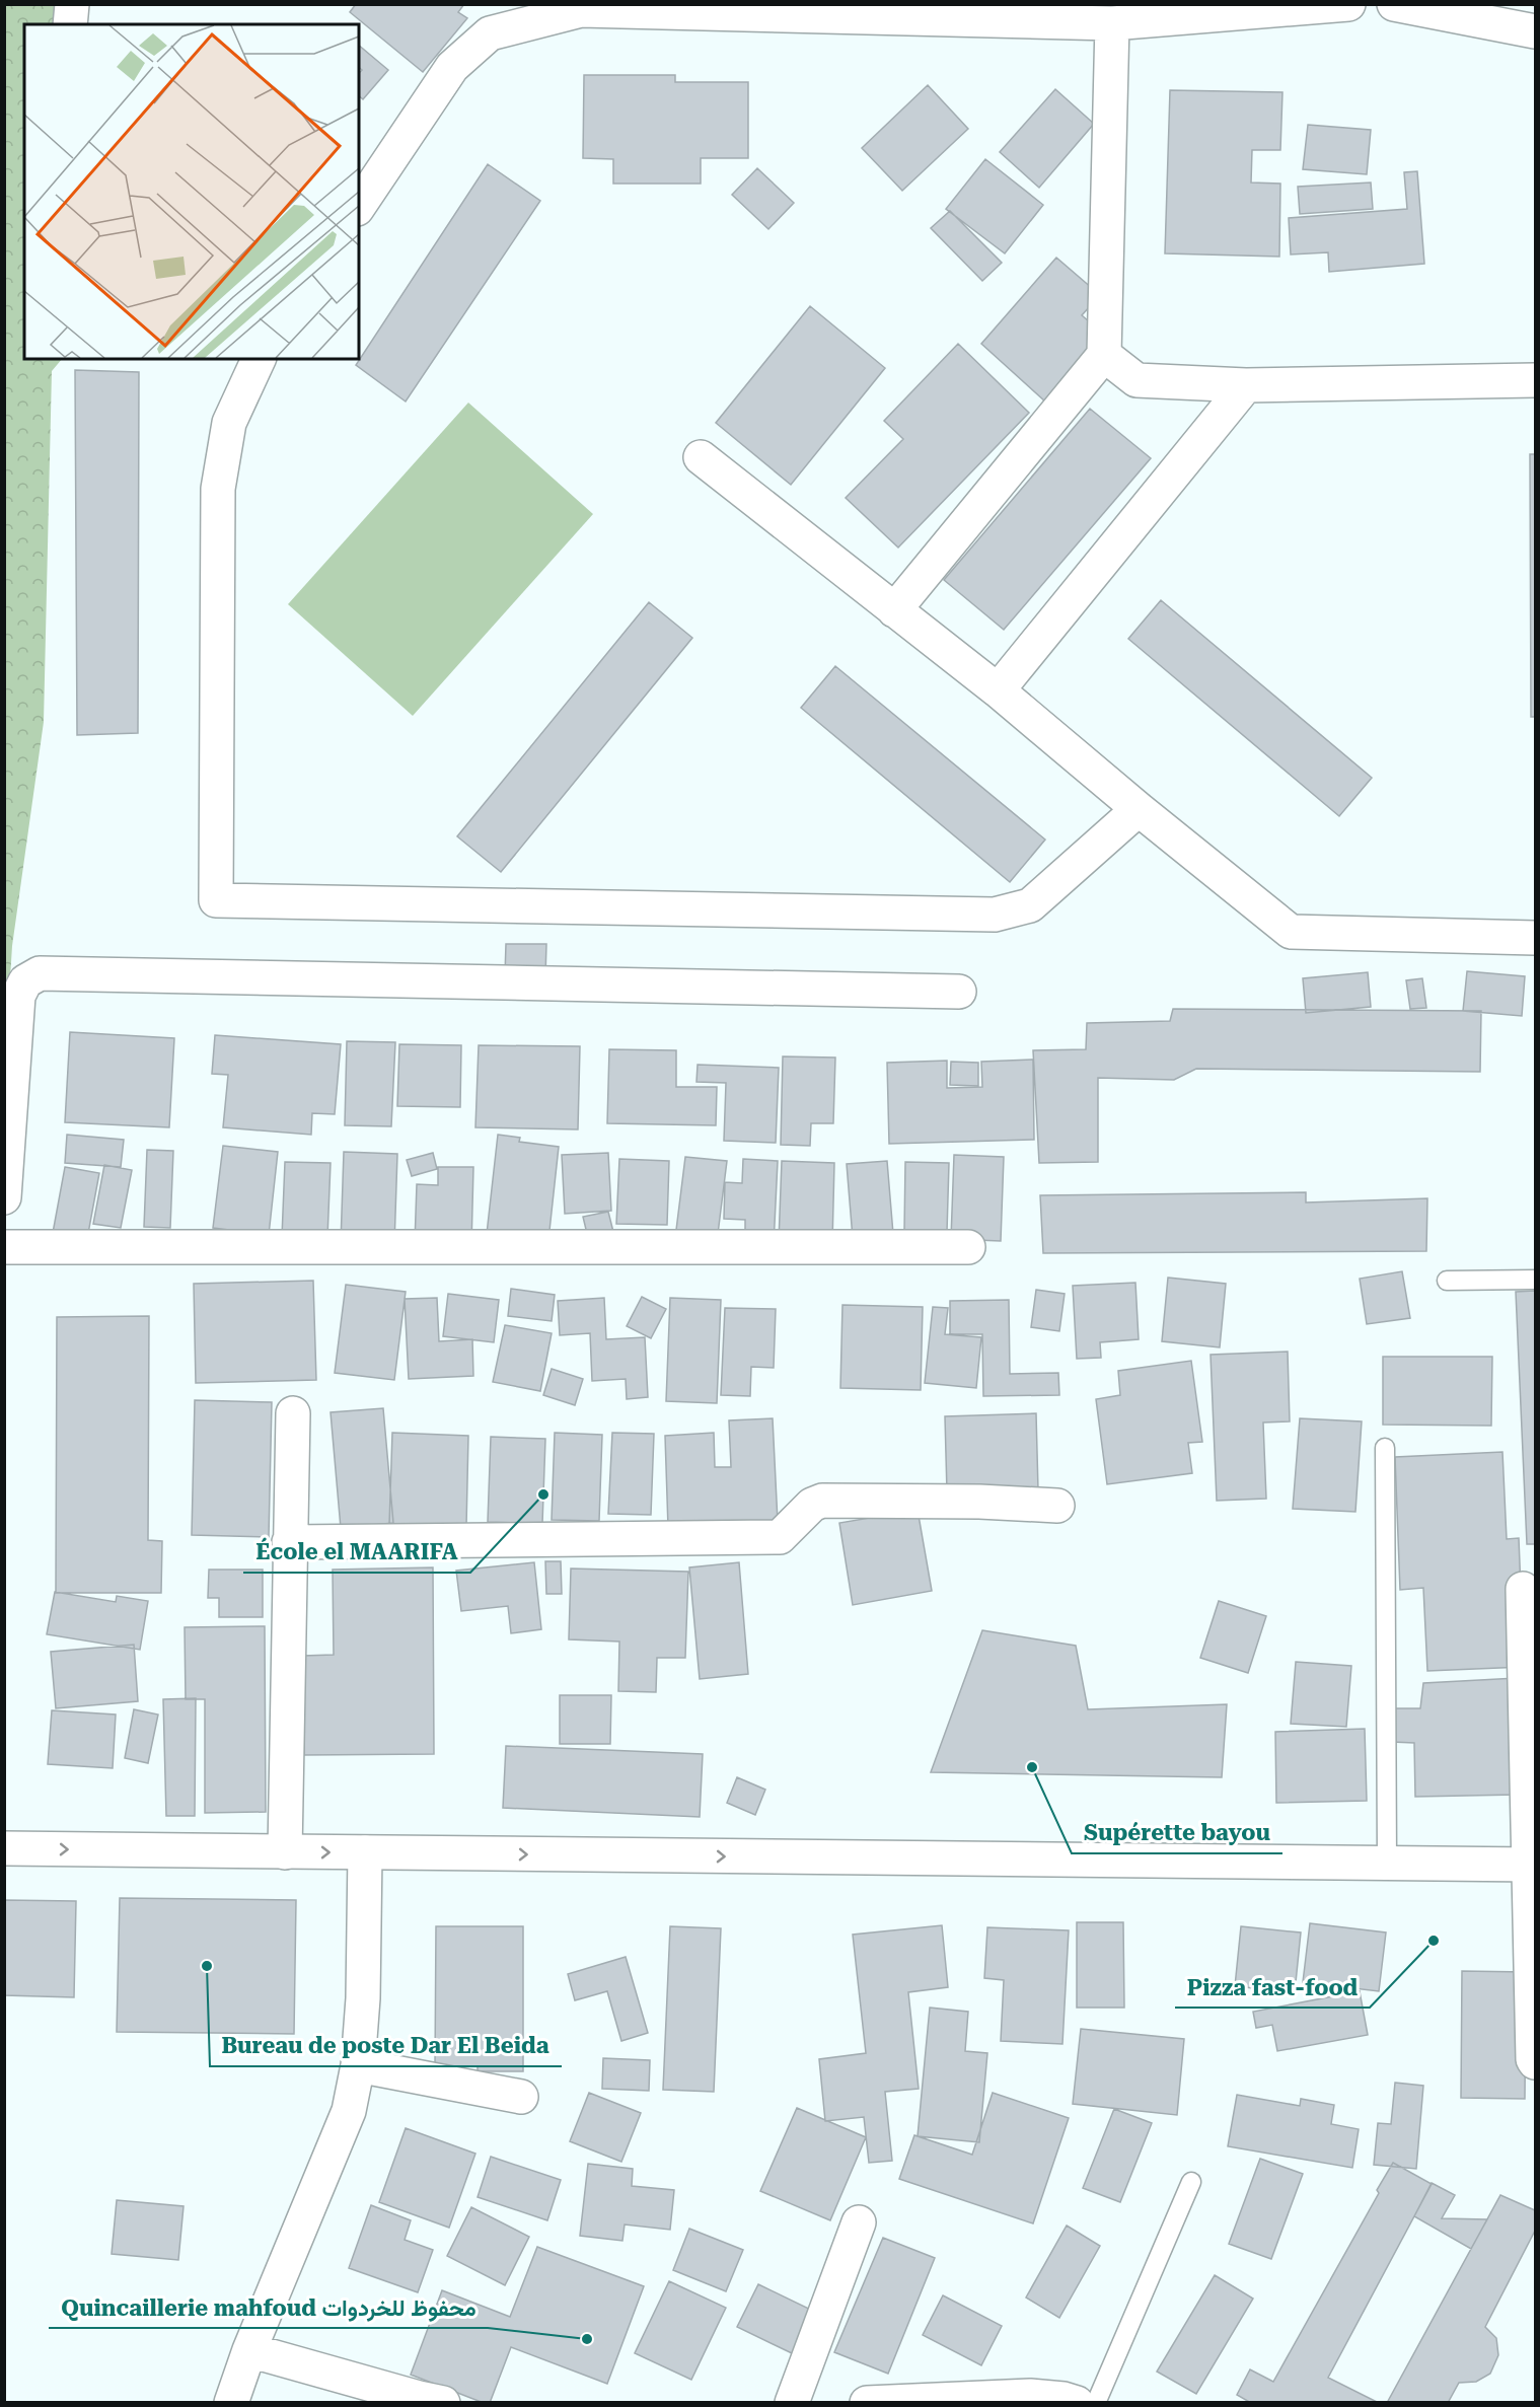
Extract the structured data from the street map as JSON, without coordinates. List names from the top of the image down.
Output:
{
  "places": [
    "École el MAARIFA",
    "Supérette bayou",
    "Pizza fast-food",
    "Bureau de poste Dar El Beida",
    "Quincaillerie mahfoud محفوظ للخردوات"
  ]
}
